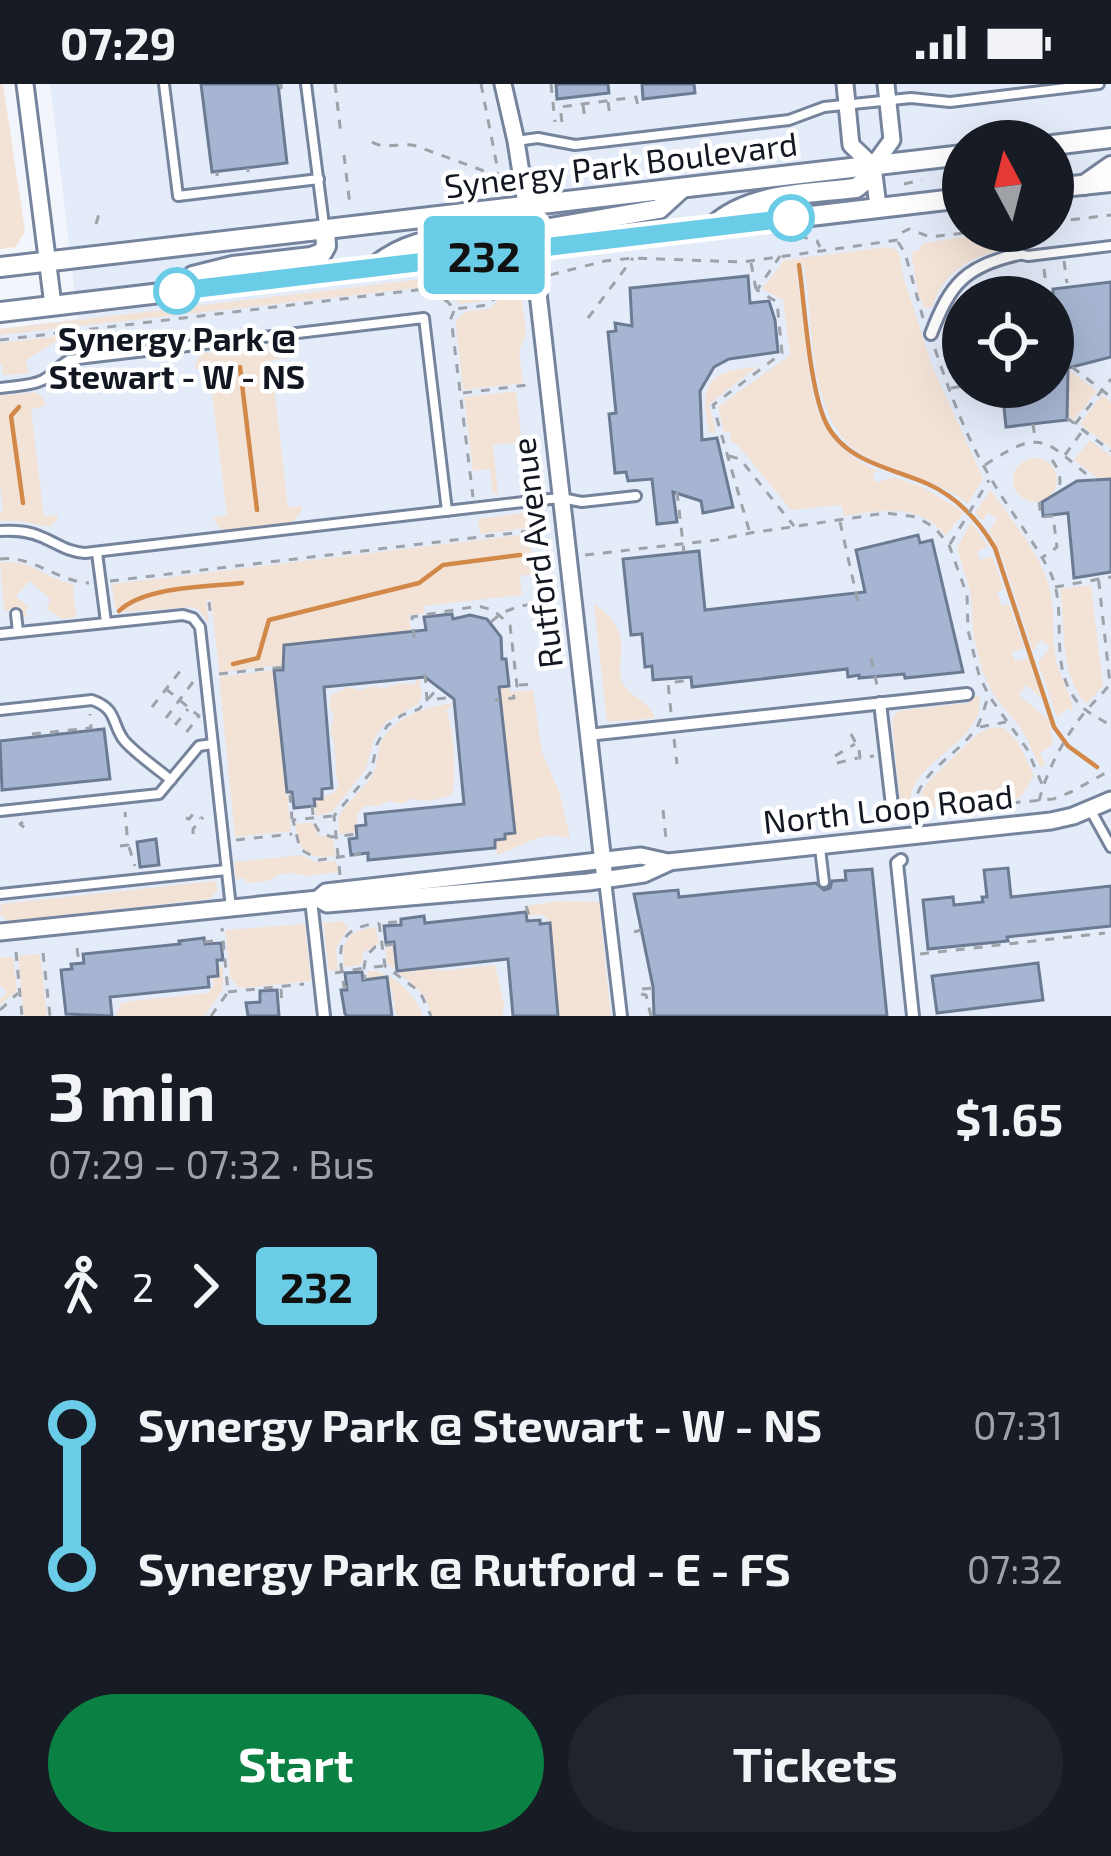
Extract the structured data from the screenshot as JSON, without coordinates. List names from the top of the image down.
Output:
{
  "streets": {
    "street": ["Synergy Park Boulevard", "Rutford Avenue", "North Loop Road"]
  },
  "crossings": [
    ["Synergy Park Boulevard", "Rutford Avenue"],
    ["Rutford Avenue", "North Loop Road"]
  ],
  "places": ["Synergy Park @ Stewart - W - NS"],
  "lines": ["bus line 232"],
  "north": "top",
  "page": {
    "status": "07:29",
    "on_map": "232",
    "heading": ["3 min", "07:29 – 07:32 · Bus", "$1.65"],
    "legs": ["2", "232"],
    "list": [
      {
        "name": "Synergy Park @ Stewart - W - NS",
        "value": "07:31"
      },
      {
        "name": "Synergy Park @ Rutford - E - FS",
        "value": "07:32"
      }
    ],
    "buttons": ["Start", "Tickets"]
  }
}
